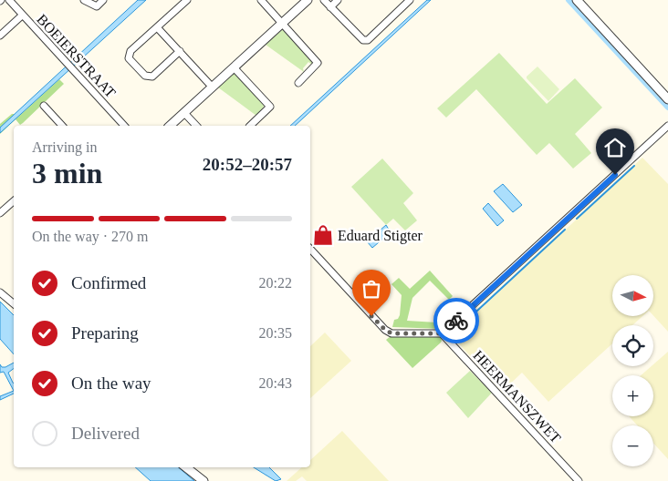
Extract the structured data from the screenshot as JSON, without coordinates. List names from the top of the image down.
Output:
{
  "streets": {
    "street": ["BOEIERSTRAAT", "HEERMANSZWET"]
  },
  "places": {
    "shop": ["Eduard Stigter"]
  },
  "north": "right",
  "page": {
    "heading": ["3 min", "Arriving in", "20:52–20:57"],
    "bar": "On the way · 270 m",
    "list": [
      ["Confirmed", "20:22"],
      ["Preparing", "20:35"],
      ["On the way", "20:43"],
      "Delivered"
    ],
    "map_buttons": ["+", "−"]
  }
}
